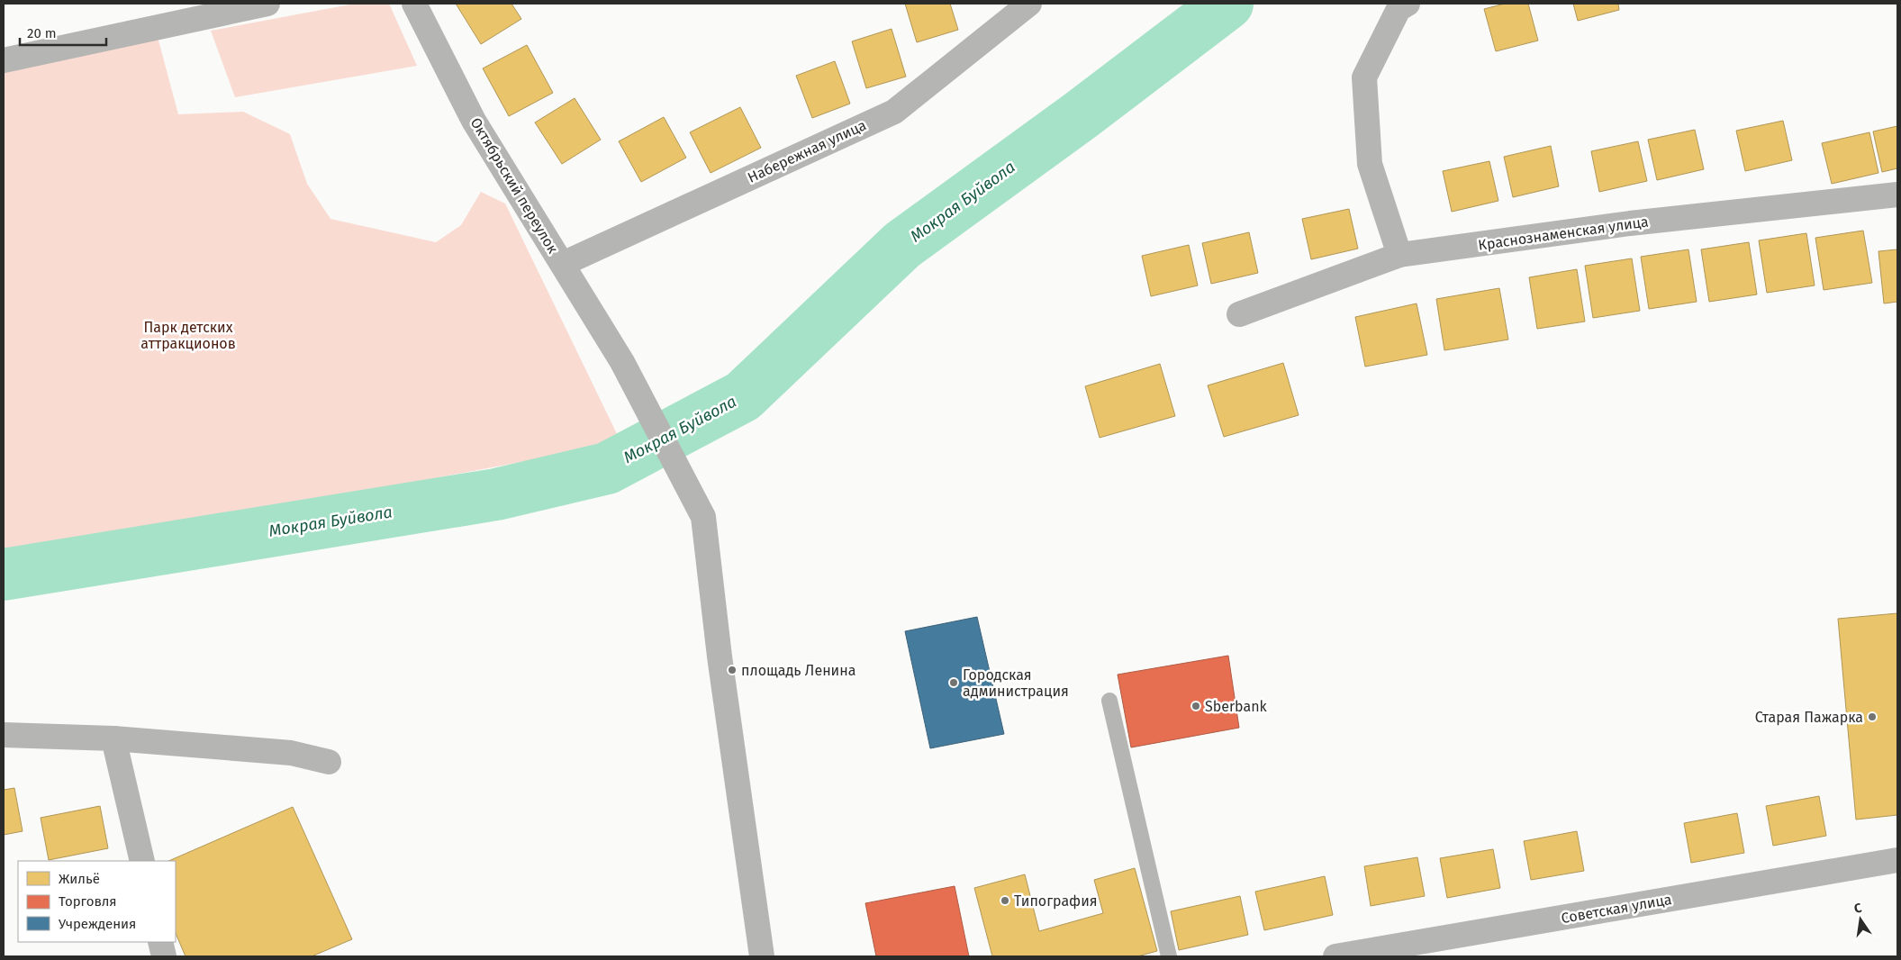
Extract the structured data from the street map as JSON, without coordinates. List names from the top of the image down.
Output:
{
  "streets": {
    "street": [
      "Набережная улица",
      "Октябрьский переулок",
      "Краснознаменская улица",
      "Советская улица"
    ]
  },
  "crossings": [
    ["Набережная улица", "Октябрьский переулок"]
  ],
  "water": ["Мокрая Буйвола"],
  "parks": ["Парк детских аттракционов"],
  "places": [
    "площадь Ленина",
    "Городская администрация",
    "Sberbank",
    "Старая Пажарка",
    "Типография"
  ],
  "legend": ["Жильё", "Торговля", "Учреждения"],
  "scale_bar": "20 m",
  "north": "top"
}
